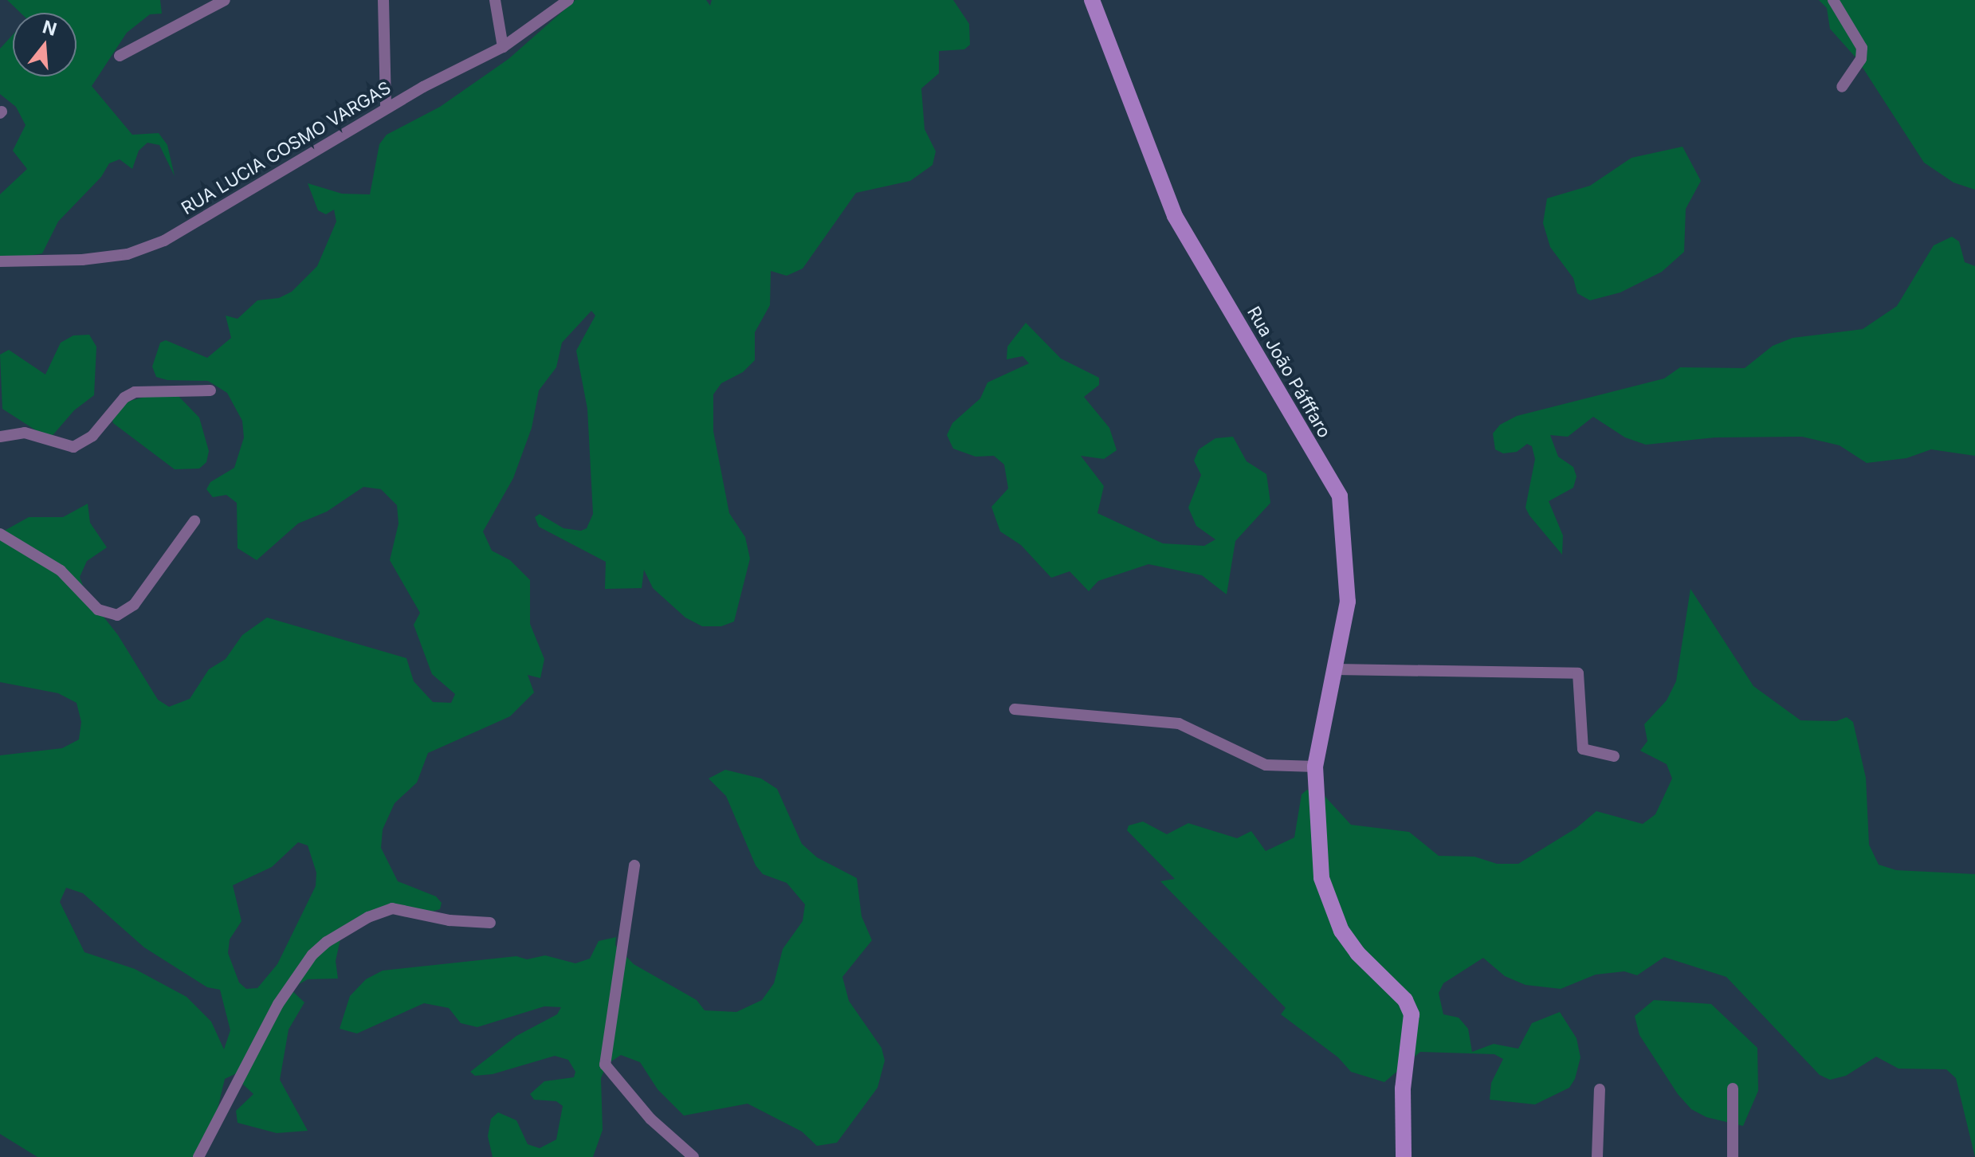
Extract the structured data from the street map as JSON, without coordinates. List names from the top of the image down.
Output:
{
  "streets": {
    "street": ["RUA LUCIA COSMO VARGAS", "Rua João Páfffaro"]
  },
  "north": "top"
}
